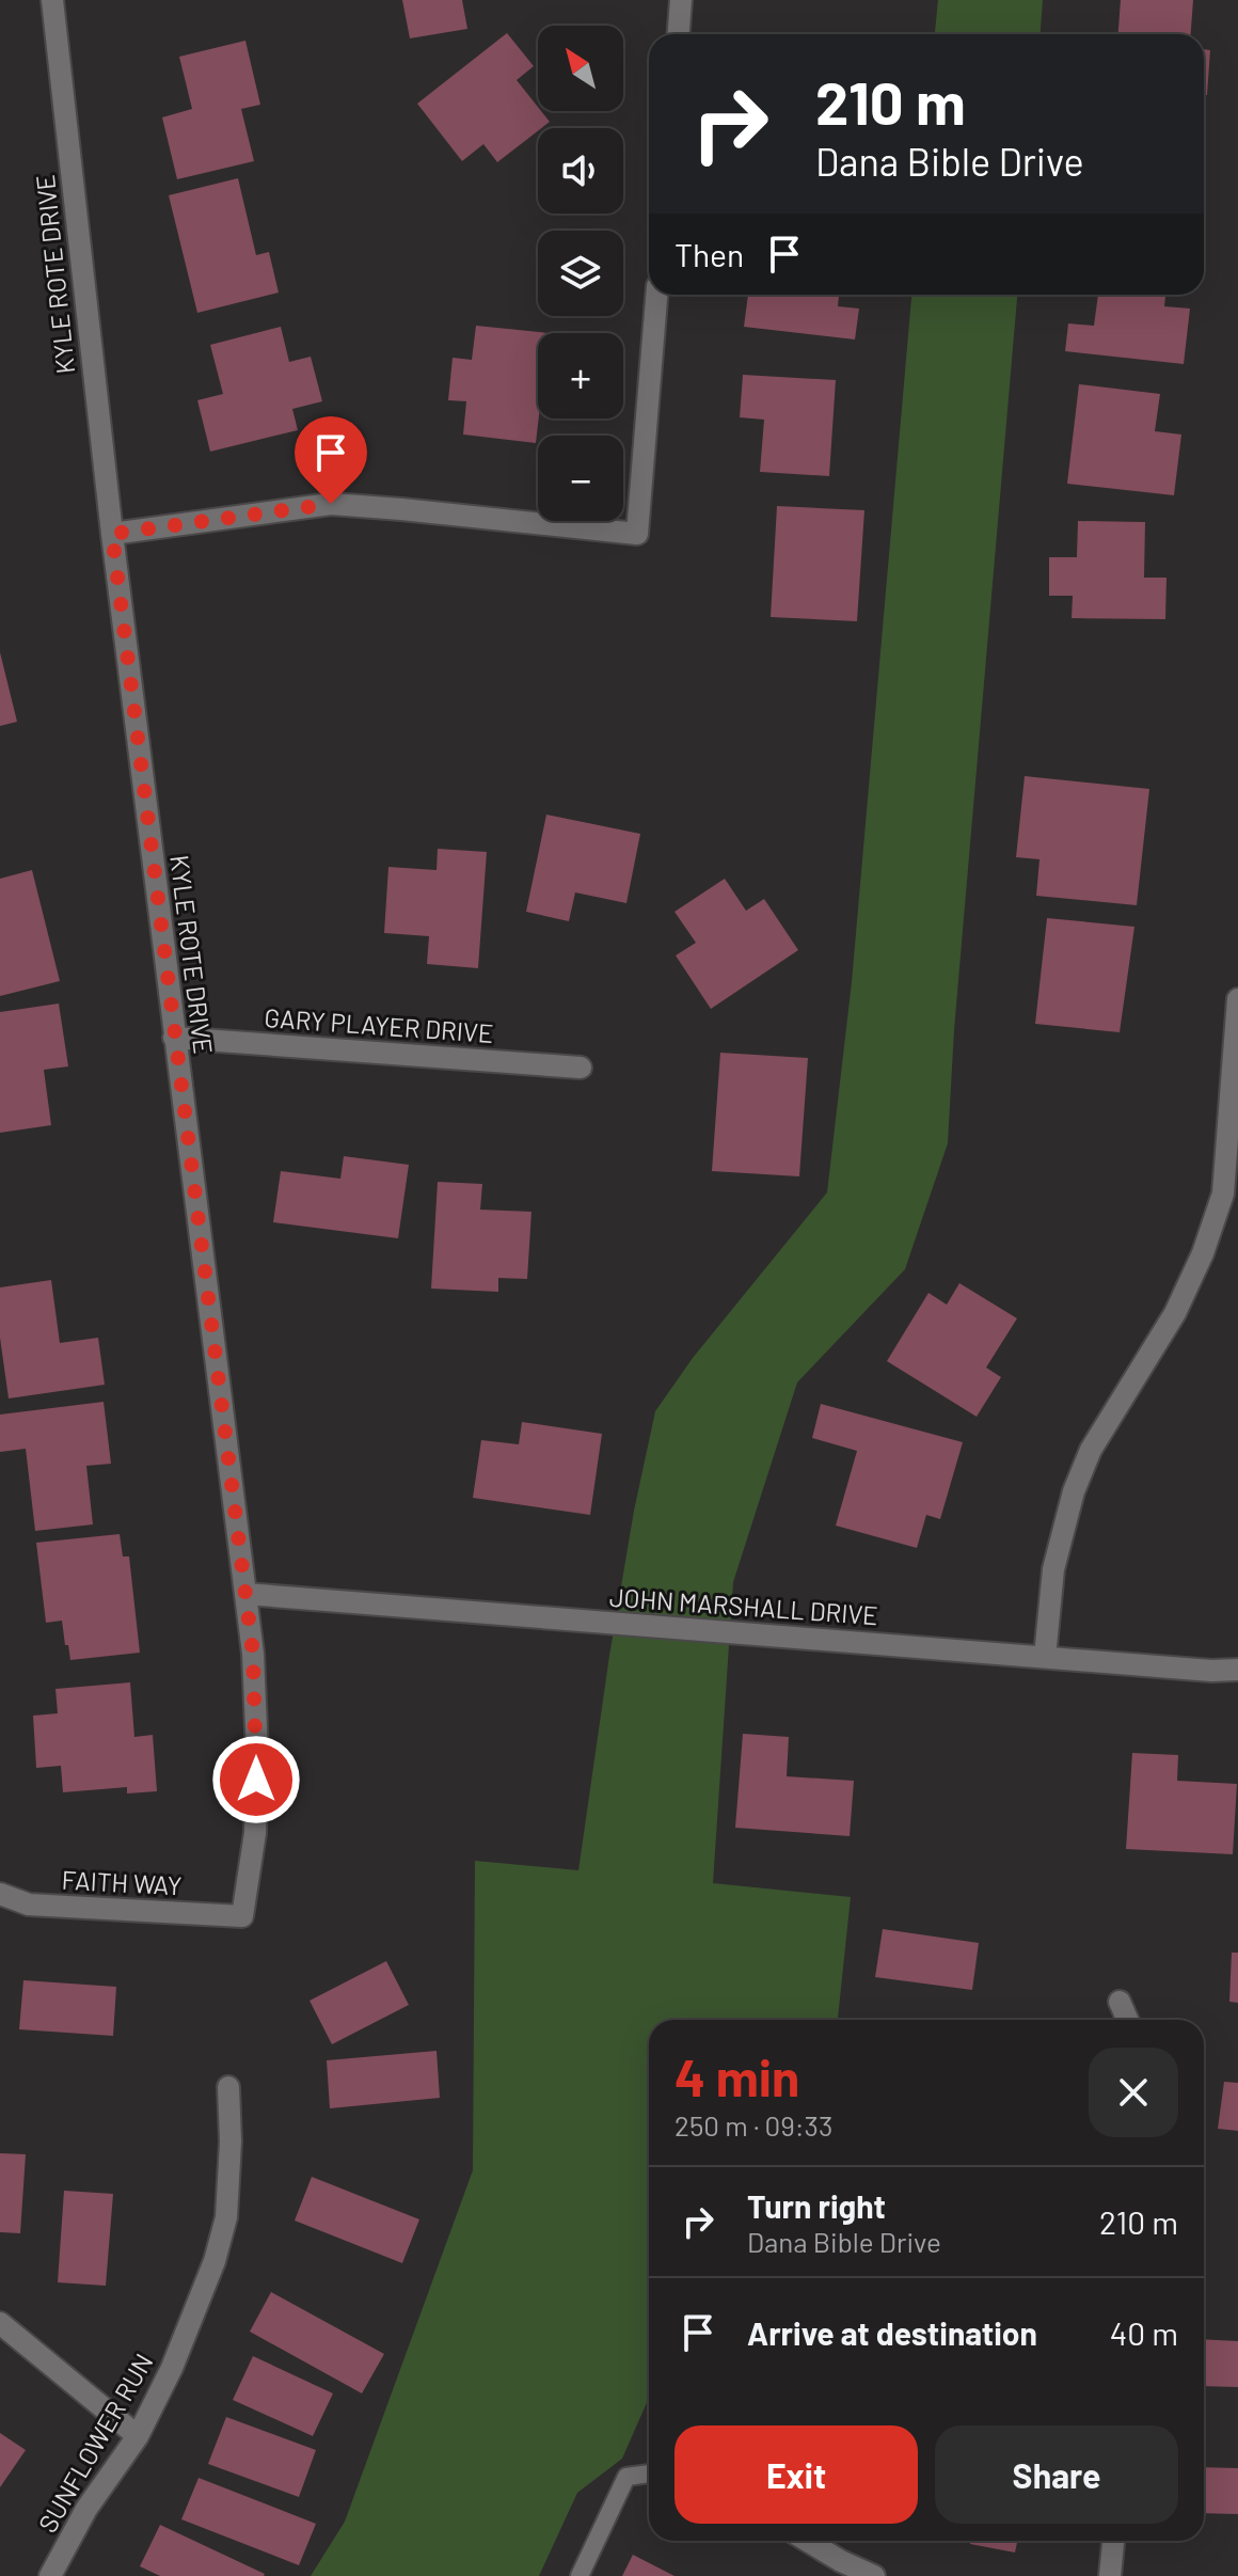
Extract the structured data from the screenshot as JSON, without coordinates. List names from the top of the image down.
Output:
{
  "streets": {
    "street": [
      "KYLE ROTE DRIVE",
      "GARY PLAYER DRIVE",
      "JOHN MARSHALL DRIVE",
      "FAITH WAY",
      "SUNFLOWER RUN"
    ]
  },
  "crossings": [
    ["KYLE ROTE DRIVE", "GARY PLAYER DRIVE"],
    ["KYLE ROTE DRIVE", "JOHN MARSHALL DRIVE"],
    ["KYLE ROTE DRIVE", "FAITH WAY"]
  ],
  "north": "top left",
  "page": {
    "map_buttons": ["+", "−"],
    "turn": ["210 m", "Dana Bible Drive"],
    "then": "Then",
    "heading": ["4 min", "250 m · 09:33"],
    "list": [
      {
        "name": "Turn right",
        "note": "Dana Bible Drive",
        "value": "210 m"
      },
      {
        "name": "Arrive at destination",
        "value": "40 m"
      }
    ],
    "buttons": ["Exit", "Share"]
  }
}
